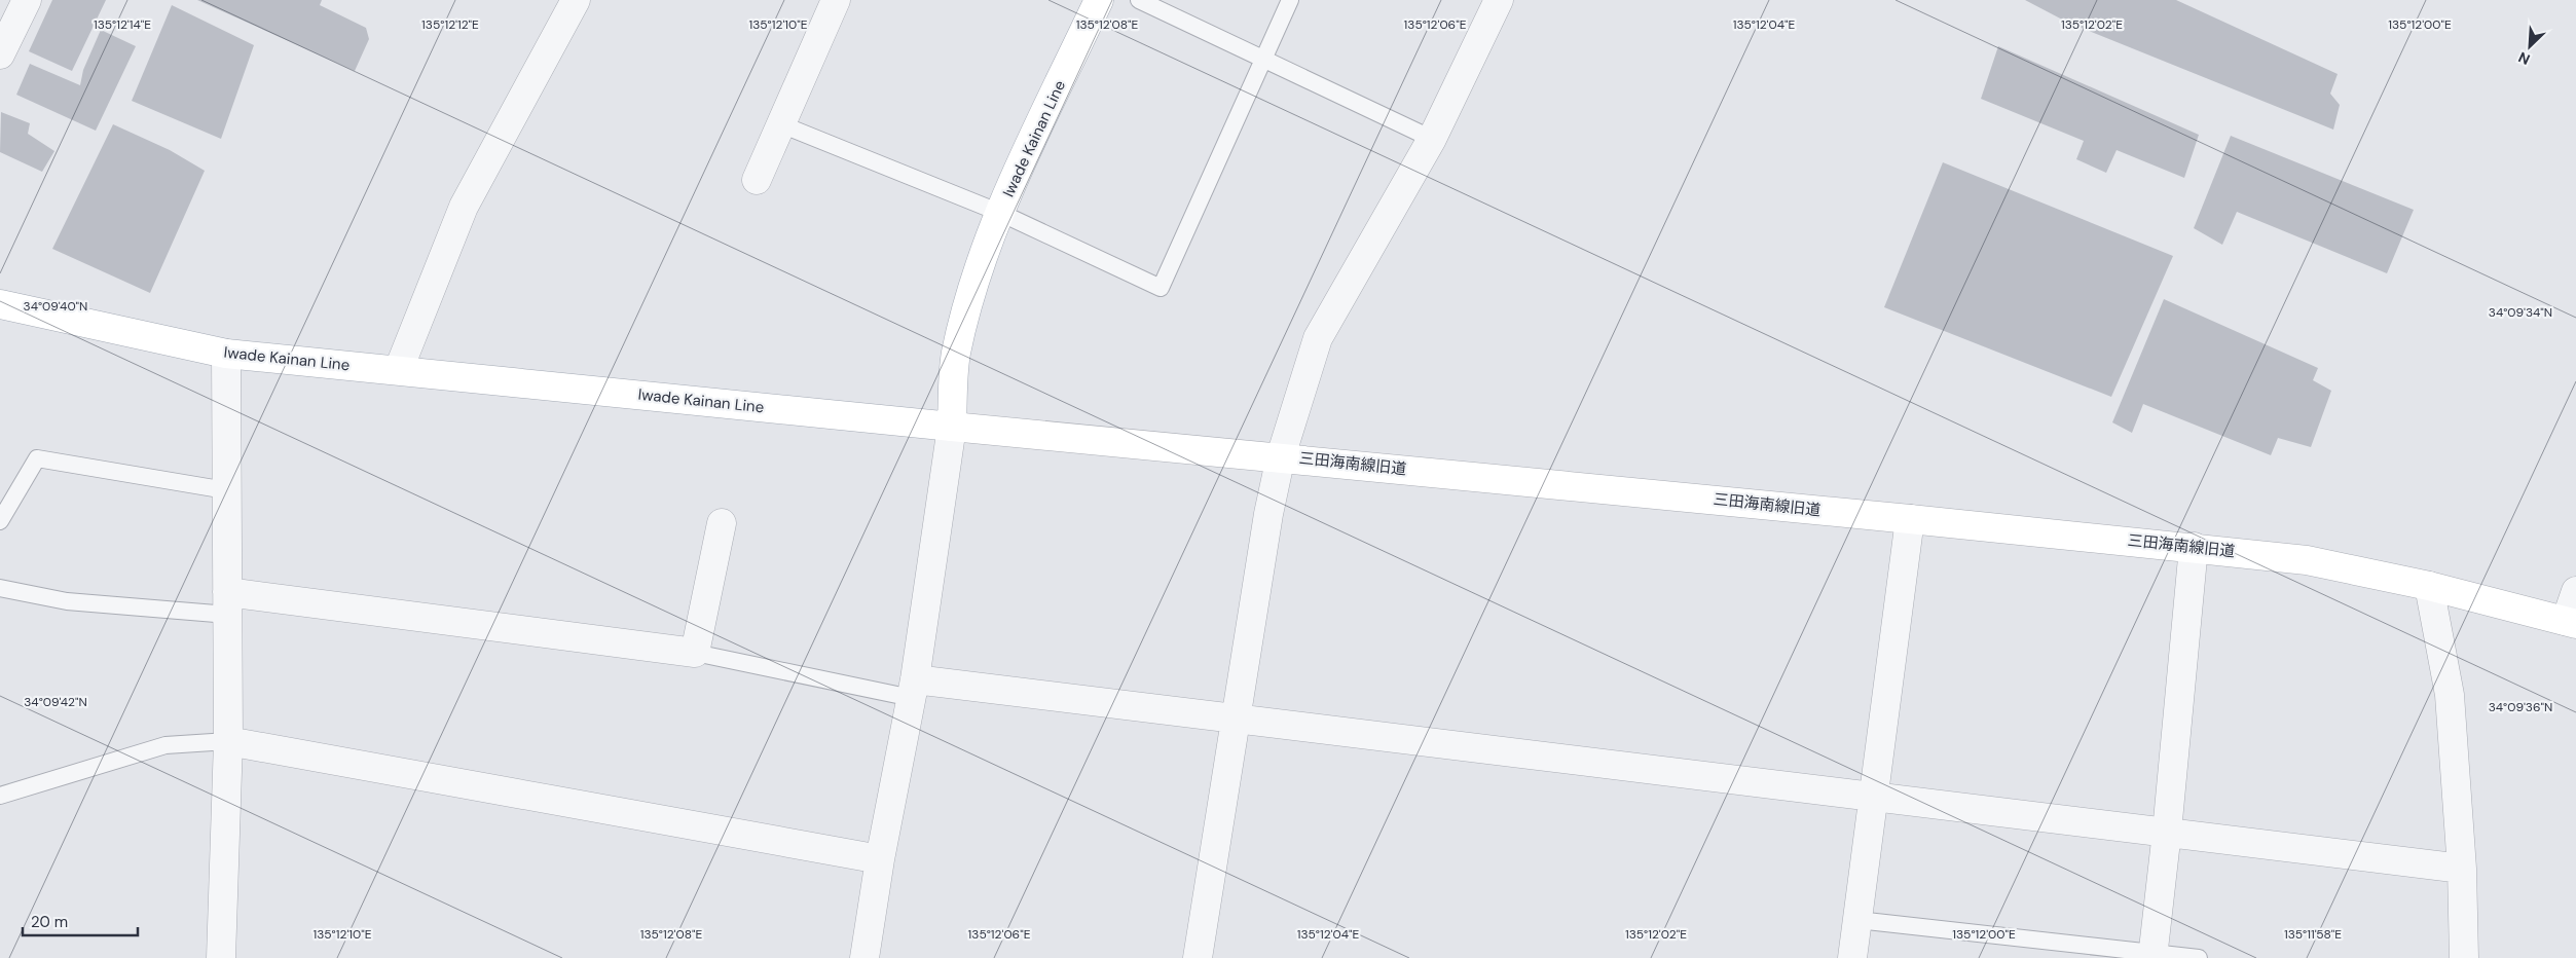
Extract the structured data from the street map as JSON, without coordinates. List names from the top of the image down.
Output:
{
  "streets": {
    "street": ["Iwade Kainan Line", "三田海南線旧道"]
  },
  "crossings": [
    ["Iwade Kainan Line", "三田海南線旧道"]
  ],
  "scale_bar": "20 m",
  "north": "bottom left",
  "coordinates": [
    "135°12'14\"E",
    "135°12'12\"E",
    "135°12'10\"E",
    "135°12'08\"E",
    "135°12'04\"E",
    "135°12'02\"E",
    "135°12'00\"E",
    "135°12'06\"E",
    "34°09'40\"N",
    "34°09'34\"N",
    "34°09'42\"N",
    "34°09'36\"N",
    "135°11'58\"E"
  ]
}
